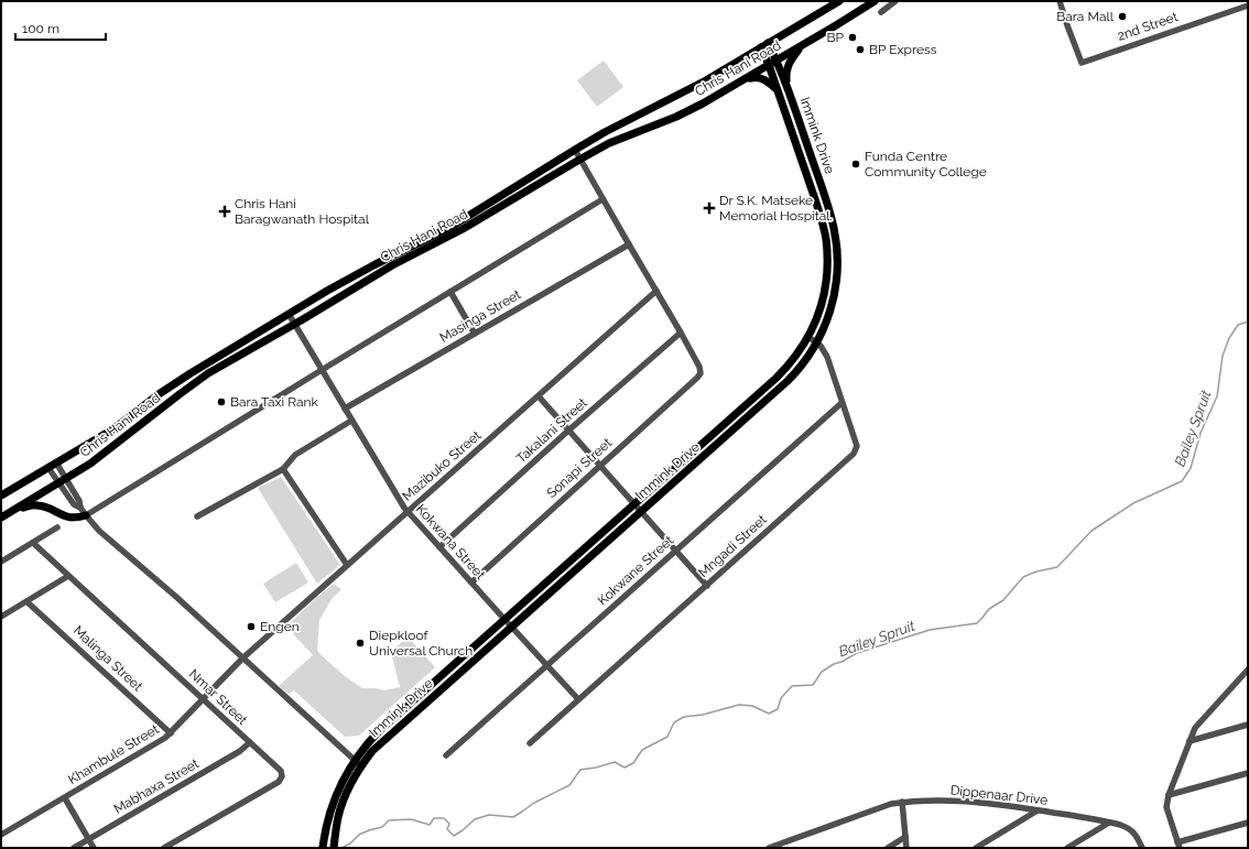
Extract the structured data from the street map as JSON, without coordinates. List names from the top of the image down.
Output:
{
  "streets": {
    "main road": ["Chris Hani Road", "Immink Drive"],
    "street": [
      "2nd Street",
      "Masinga Street",
      "Takalani Street",
      "Mazibuko Street",
      "Sonapi Street",
      "Kokwana Street",
      "Mngadi Street",
      "Kokwane Street",
      "Malinga Street",
      "Nmar Street",
      "Khambule Street",
      "Mabhaxa Street",
      "Dippenaar Drive"
    ]
  },
  "crossings": [
    ["Chris Hani Road", "Immink Drive"],
    ["Chris Hani Road", "Kokwana Street"],
    ["Immink Drive", "Kokwana Street"],
    ["Immink Drive", "Mngadi Street"],
    ["Masinga Street", "Kokwana Street"],
    ["Takalani Street", "Sonapi Street"],
    ["Takalani Street", "Kokwana Street"],
    ["Mazibuko Street", "Kokwana Street"],
    ["Mazibuko Street", "Khambule Street"],
    ["Sonapi Street", "Kokwana Street"],
    ["Kokwana Street", "Mngadi Street"],
    ["Kokwana Street", "Kokwane Street"],
    ["Mngadi Street", "Kokwane Street"],
    ["Malinga Street", "Khambule Street"],
    ["Nmar Street", "Khambule Street"],
    ["Nmar Street", "Mabhaxa Street"]
  ],
  "water": ["Bailey Spruit"],
  "places": {
    "other": [
      "Bara Mall",
      "BP",
      "BP Express",
      "Funda Centre Community College",
      "Bara Taxi Rank",
      "Engen",
      "Diepkloof Universal Church"
    ],
    "health": ["Dr S.K. Matseke Memorial Hospital.", "Chris Hani Baragwanath Hospital"]
  },
  "scale_bar": "100 m"
}
